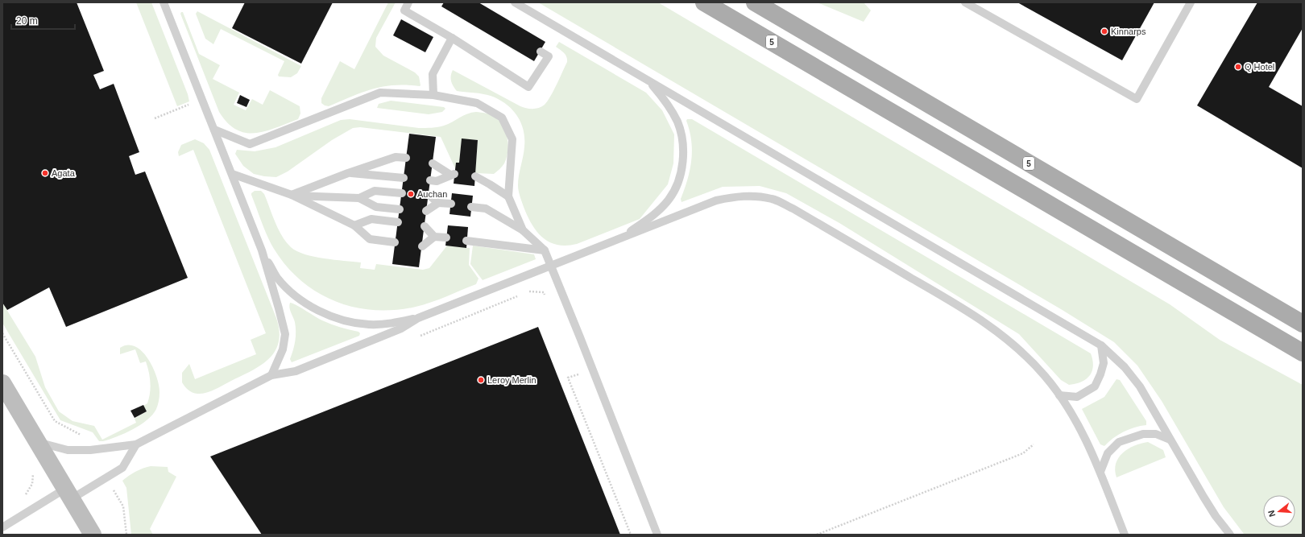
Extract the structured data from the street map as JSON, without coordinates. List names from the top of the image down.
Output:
{
  "streets": {
    "main road": ["5"]
  },
  "places": [
    "Kinnarps",
    "Q Hotel",
    "Agata",
    "Auchan",
    "Leroy Merlin"
  ],
  "scale_bar": "20 m",
  "north": "left"
}
